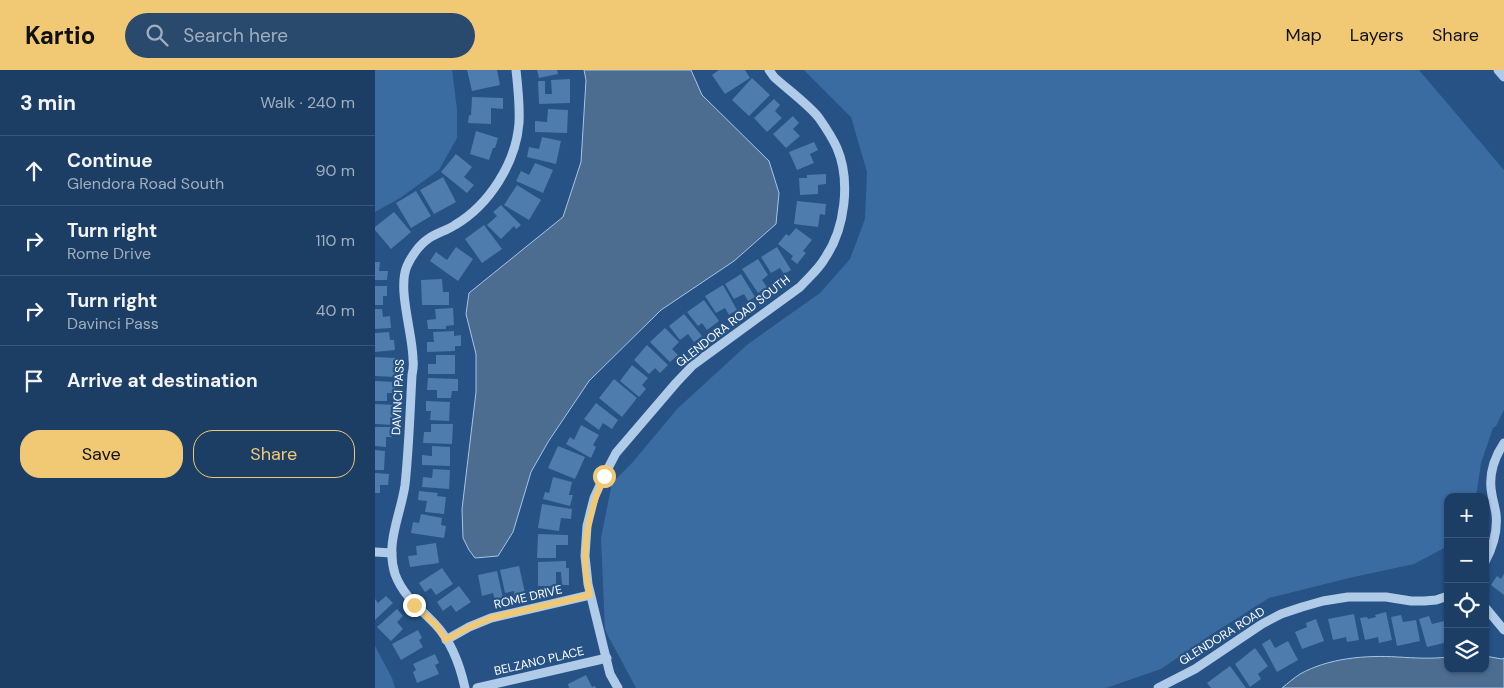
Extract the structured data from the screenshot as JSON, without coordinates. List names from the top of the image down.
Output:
{
  "streets": {
    "street": [
      "GLENDORA ROAD SOUTH",
      "DAVINCI PASS",
      "ROME DRIVE",
      "GLENDORA ROAD",
      "BELZANO PLACE"
    ]
  },
  "crossings": [
    ["GLENDORA ROAD SOUTH", "ROME DRIVE"],
    ["GLENDORA ROAD SOUTH", "BELZANO PLACE"],
    ["DAVINCI PASS", "ROME DRIVE"]
  ],
  "page": {
    "header": "Kartio",
    "search": "Search here",
    "nav": ["Map", "Layers", "Share"],
    "heading": ["3 min", "Walk · 240 m"],
    "list": [
      ["Continue", "Glendora Road South", "90 m"],
      ["Turn right", "Rome Drive", "110 m"],
      ["Turn right", "Davinci Pass", "40 m"],
      "Arrive at destination"
    ],
    "buttons": ["Save", "Share"],
    "map_buttons": ["+", "−"]
  }
}
